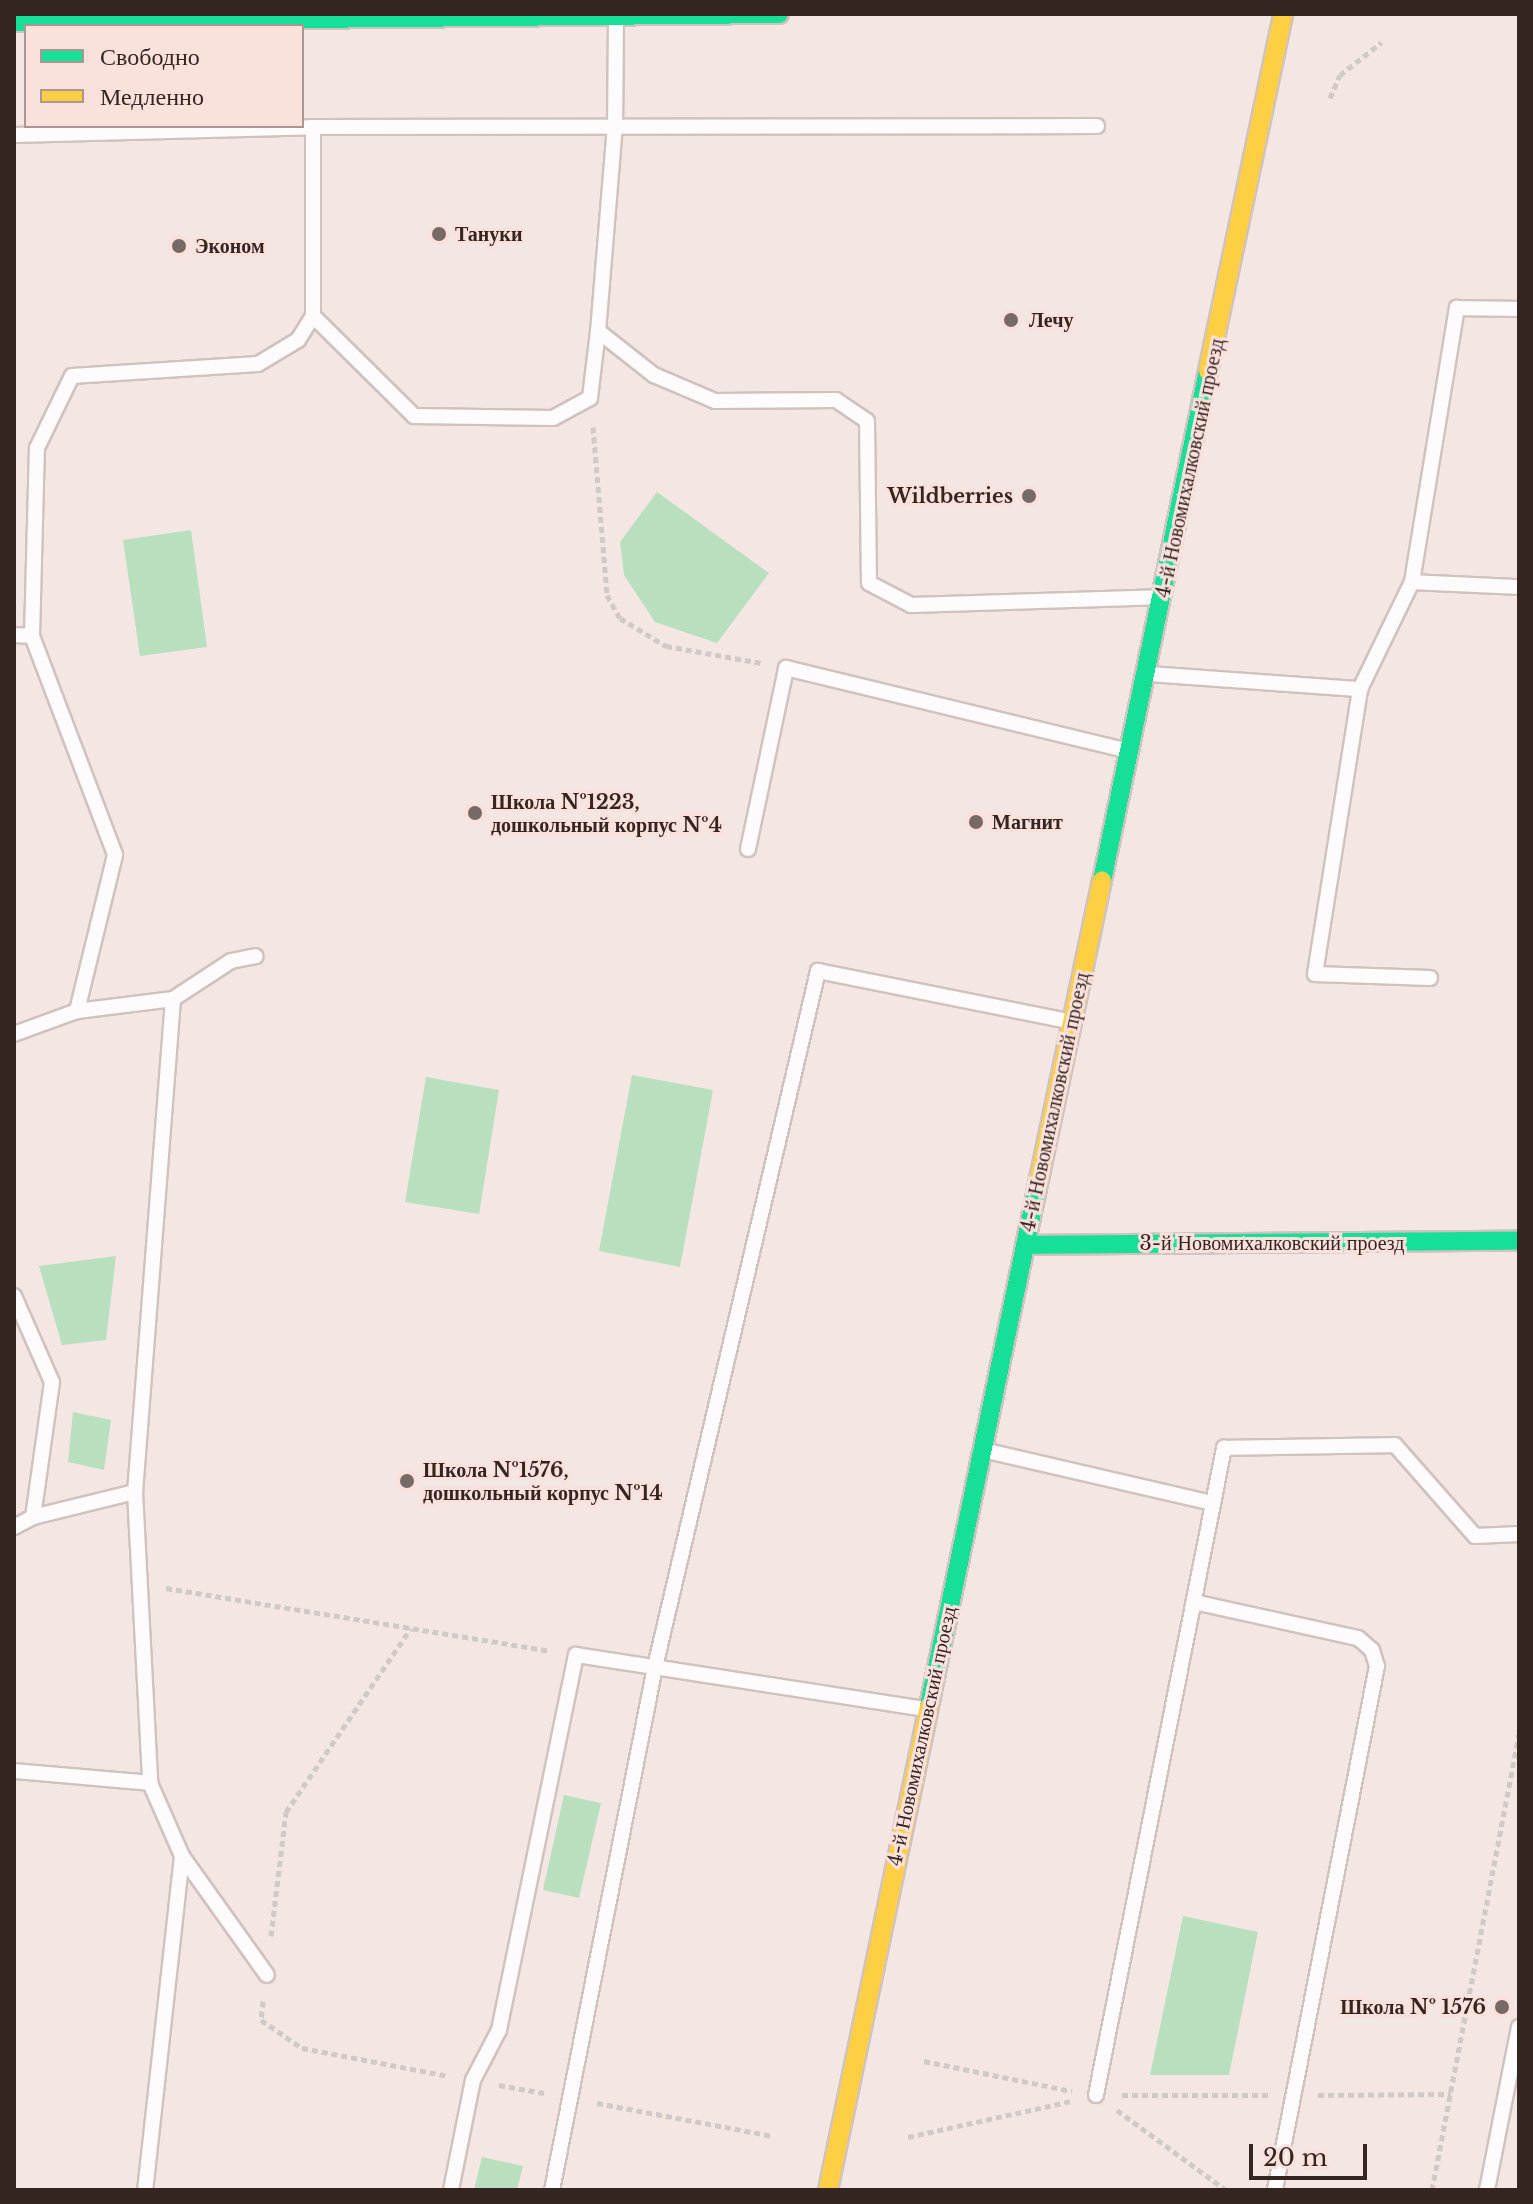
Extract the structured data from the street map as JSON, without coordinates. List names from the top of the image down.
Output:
{
  "streets": {
    "street": ["4-й Новомихалковский проезд", "3-й Новомихалковский проезд"]
  },
  "crossings": [
    ["4-й Новомихалковский проезд", "3-й Новомихалковский проезд"]
  ],
  "places": [
    "Тануки",
    "Эконом",
    "Лечу",
    "Wildberries",
    "Школа №1223, дошкольный корпус №4",
    "Магнит",
    "Школа №1576, дошкольный корпус №14",
    "Школа № 1576"
  ],
  "legend": ["Свободно", "Медленно"],
  "scale_bar": "20 m"
}
